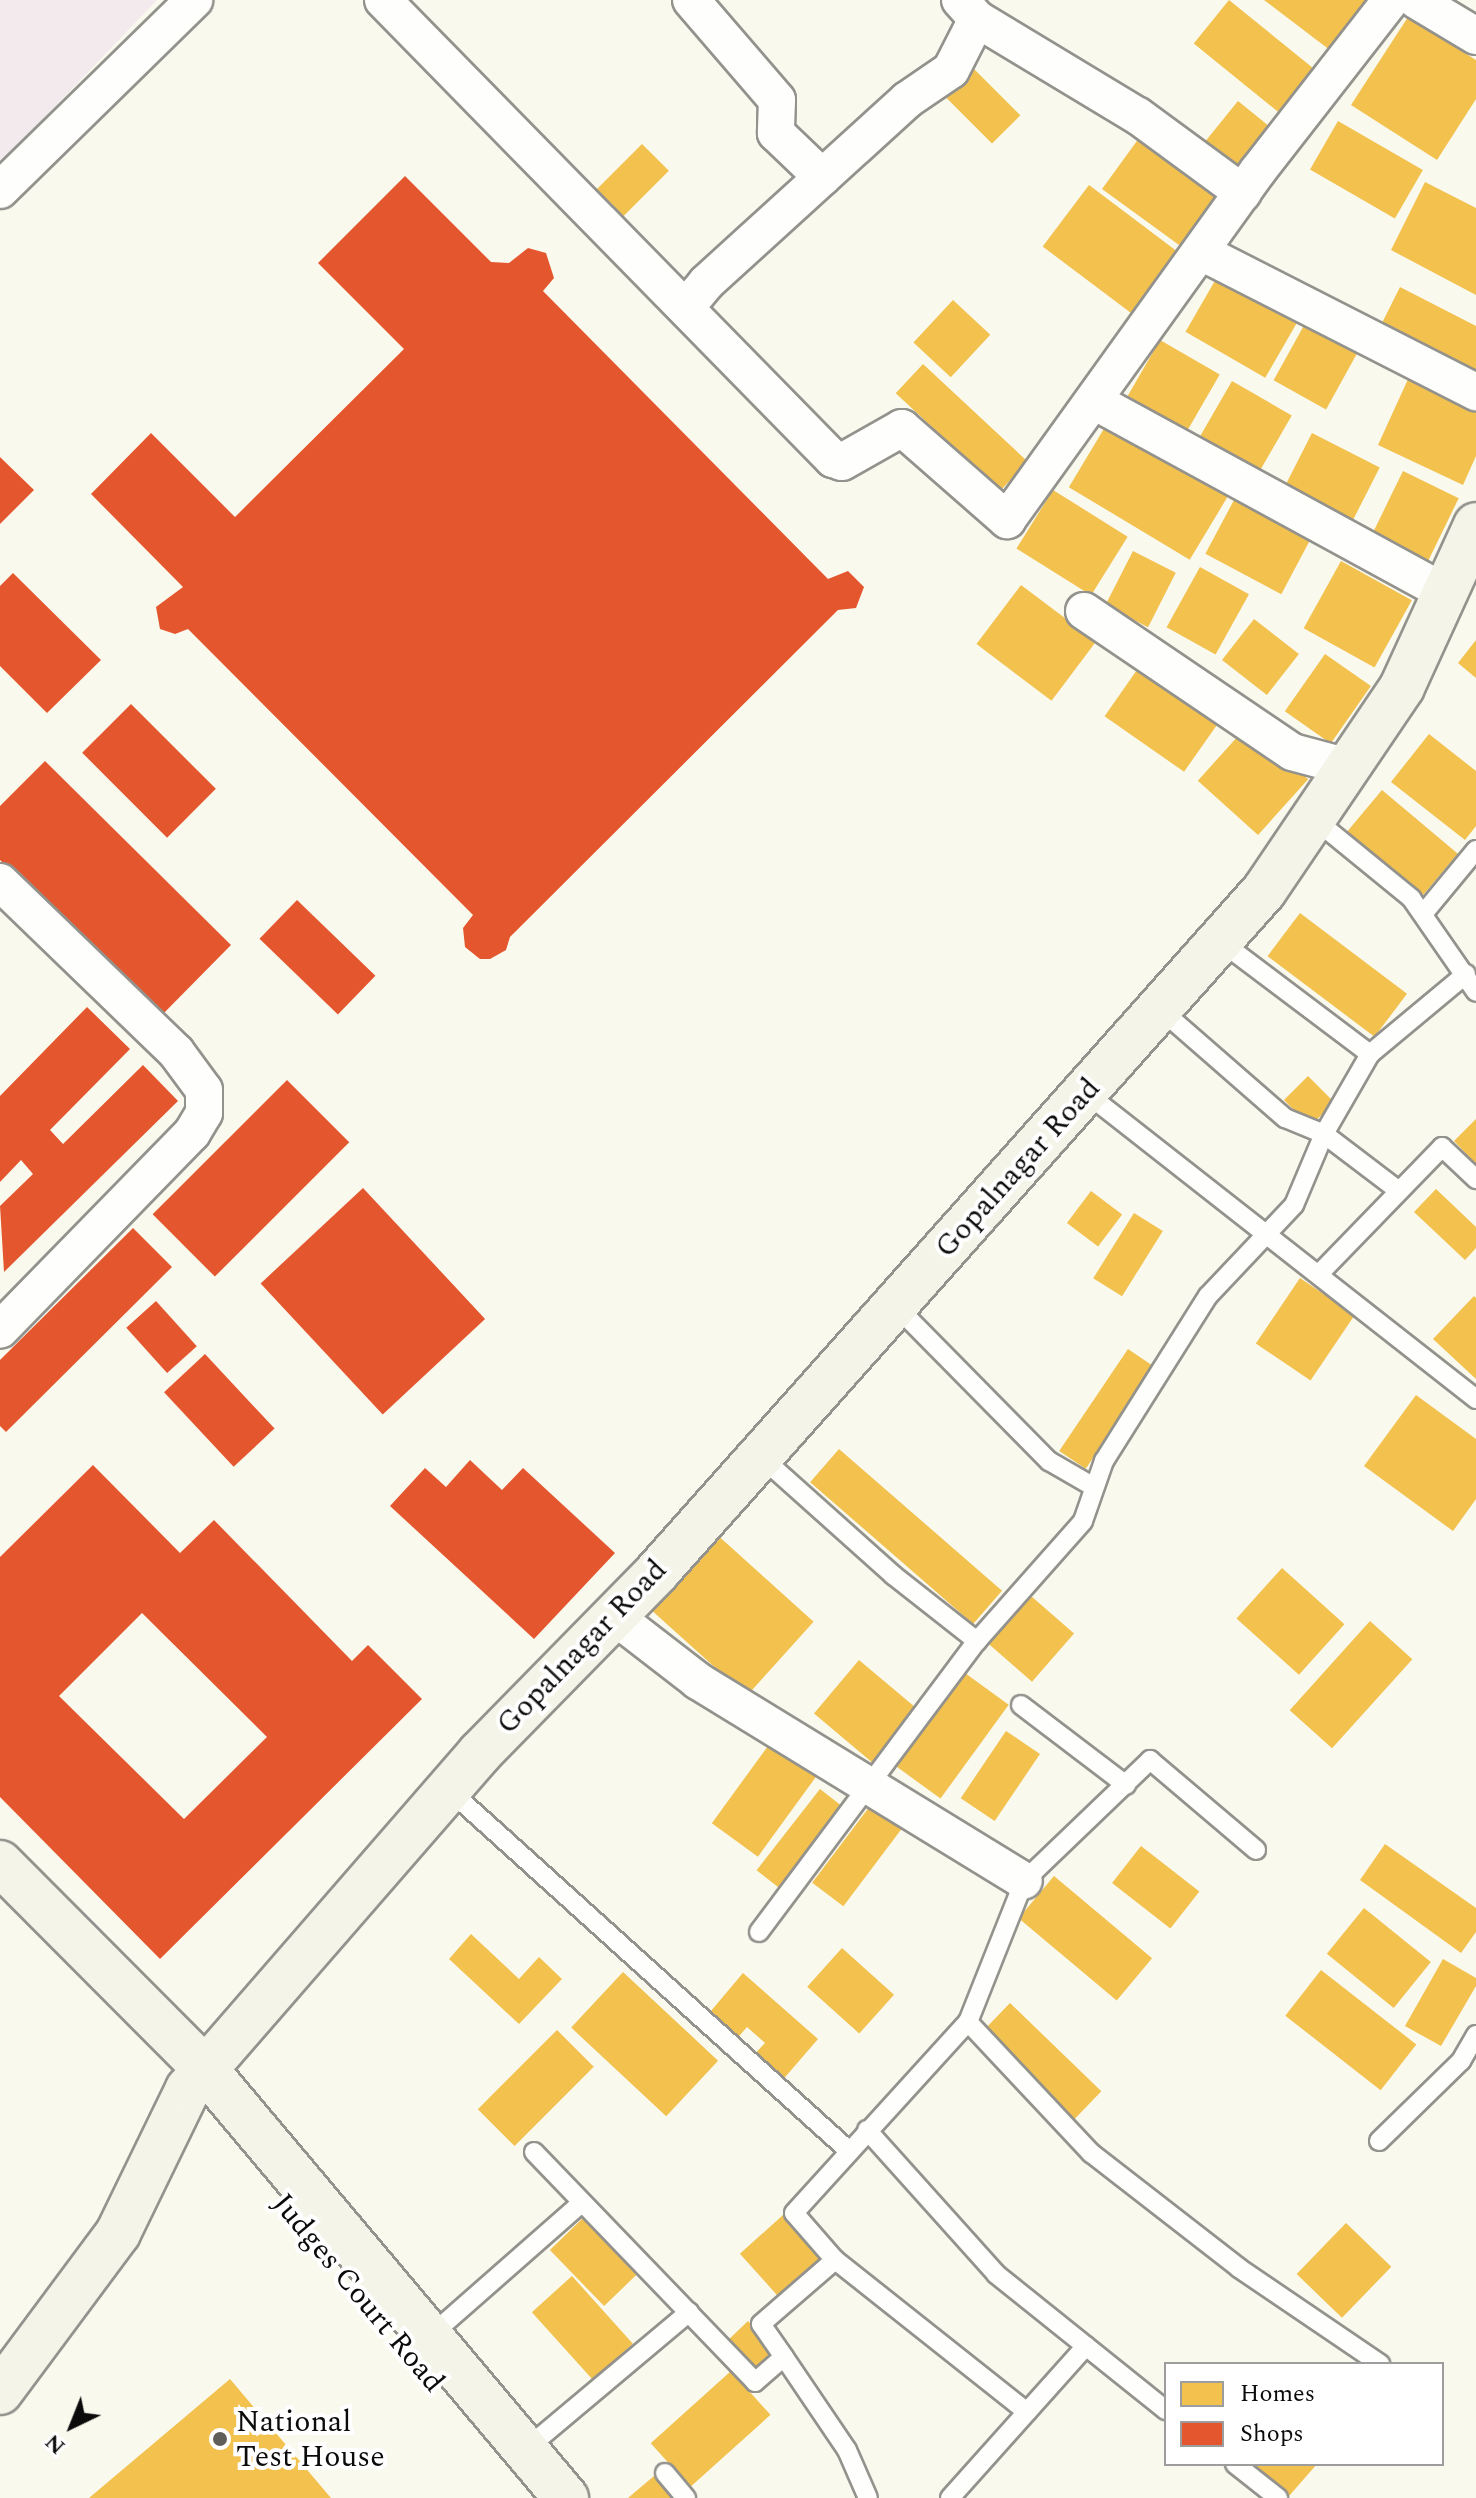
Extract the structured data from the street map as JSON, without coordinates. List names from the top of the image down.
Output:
{
  "streets": {
    "main road": ["Gopalnagar Road", "Judges Court Road"]
  },
  "crossings": [
    ["Gopalnagar Road", "Judges Court Road"]
  ],
  "places": ["National Test House"],
  "legend": ["Homes", "Shops"],
  "north": "bottom left"
}
